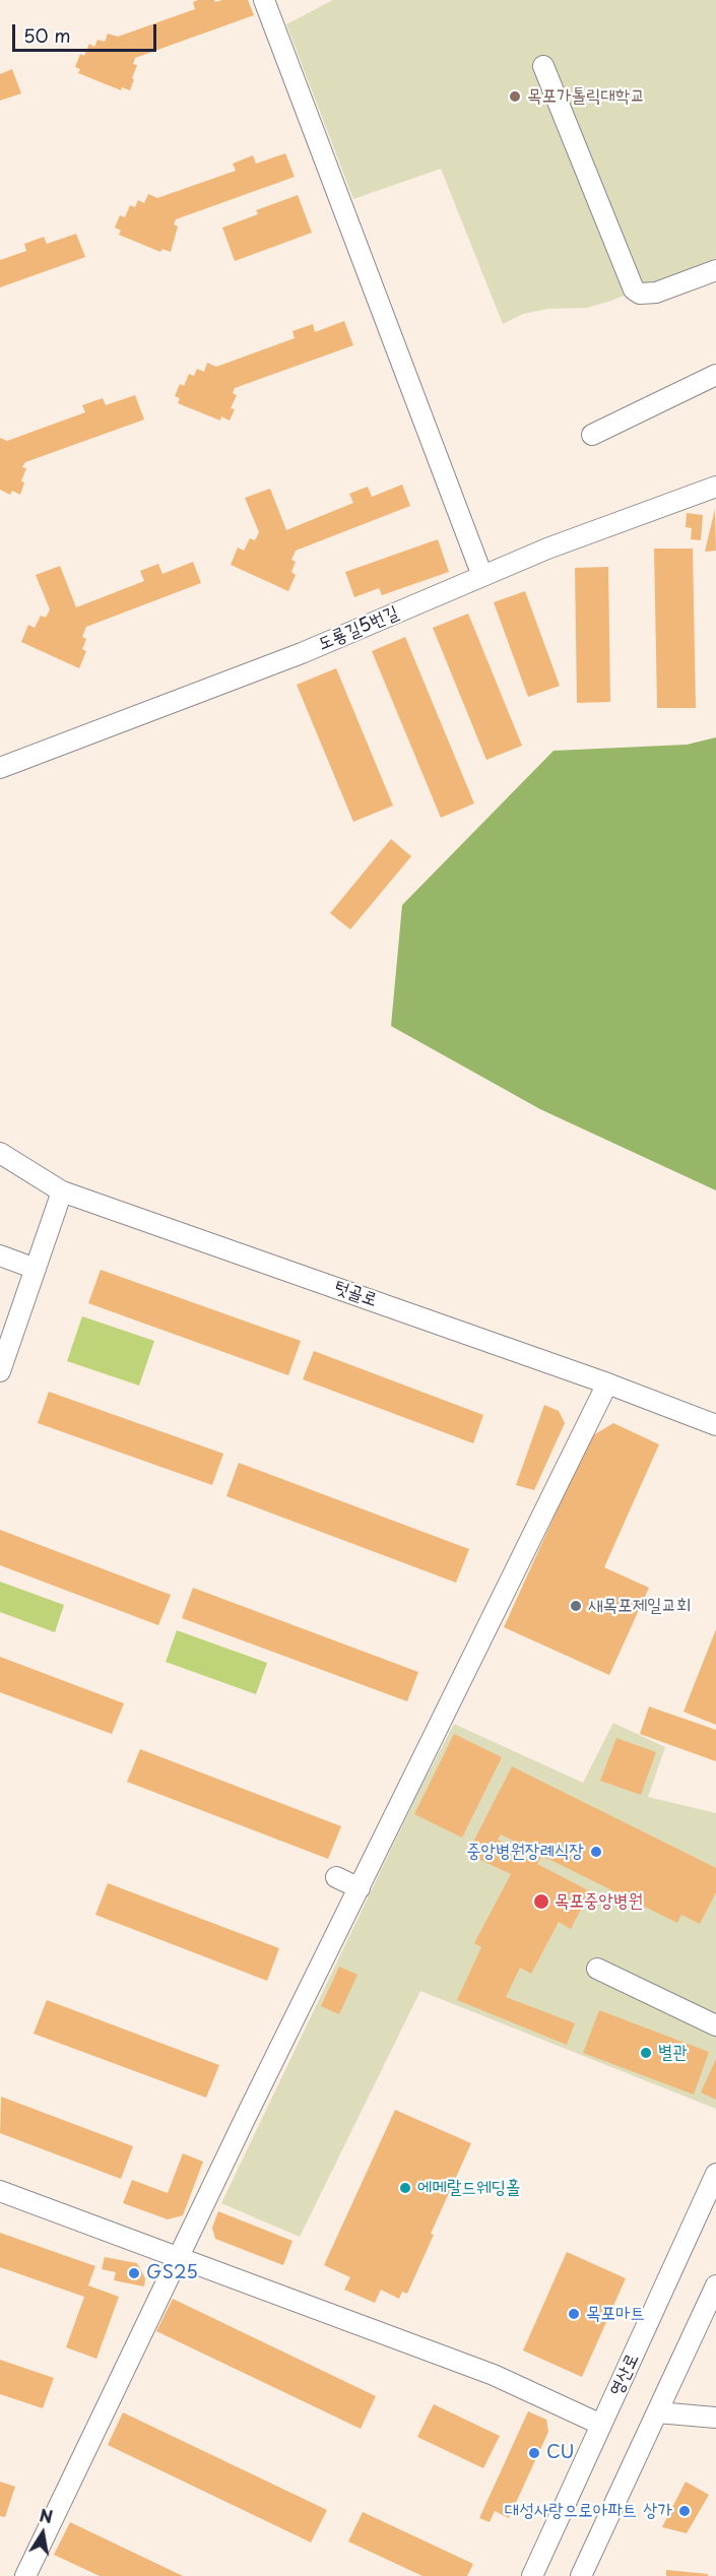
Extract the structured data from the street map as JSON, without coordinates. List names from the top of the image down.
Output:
{
  "streets": {
    "street": ["도룡길5번길", "텃골로", "영산로"]
  },
  "places": [
    "목포가톨릭대학교",
    "새목포제일교회",
    "중앙병원장례식장",
    "목포중앙병원",
    "별관",
    "에메랄드웨딩홀",
    "GS25",
    "목포마트",
    "CU",
    "대성사랑으로아파트 상가"
  ],
  "scale_bar": "50 m",
  "north": "top"
}
